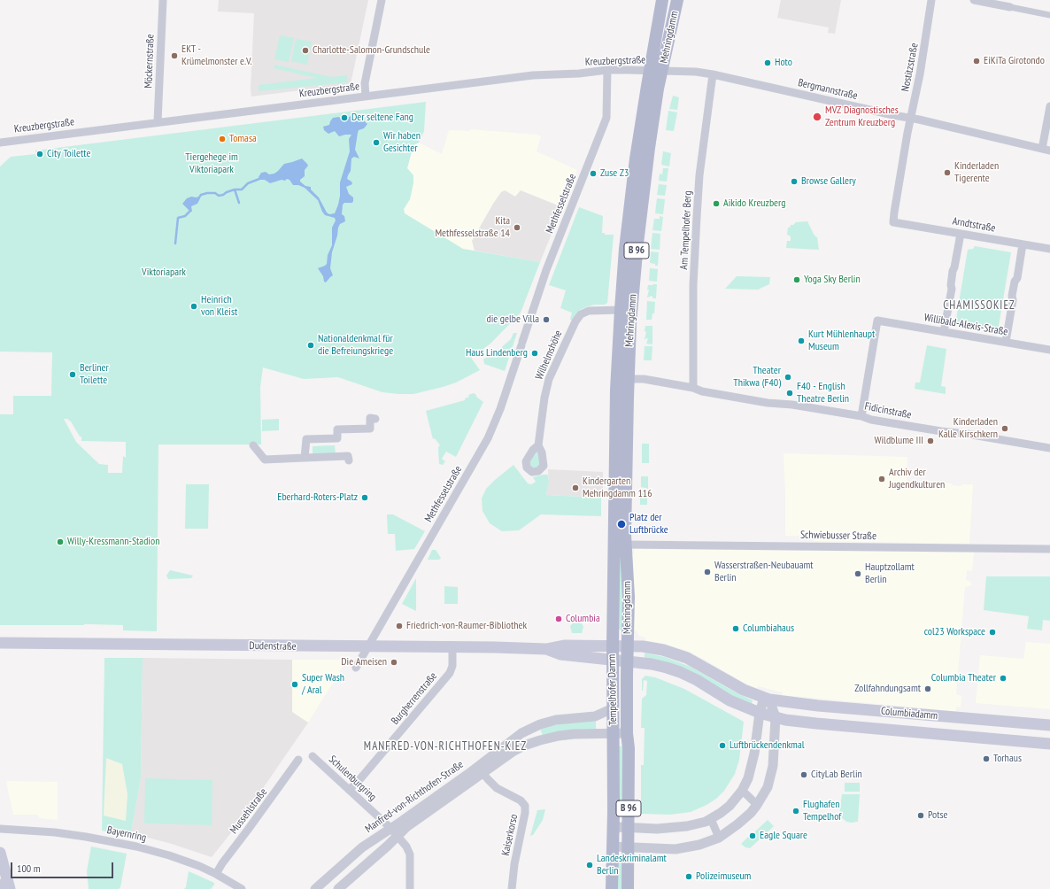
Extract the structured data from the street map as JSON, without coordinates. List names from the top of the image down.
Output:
{
  "streets": {
    "main road": [
      "Mehringdamm",
      "B 96",
      "Dudenstraße",
      "Tempelhofer Damm",
      "Columbiadamm"
    ],
    "street": [
      "Möckernstraße",
      "Kreuzbergstraße",
      "Nostitzstraße",
      "Bergmannstraße",
      "Methfesselstraße",
      "Arndtstraße",
      "Am Tempelhofer Berg",
      "Willibald-Alexis-Straße",
      "Wilhelmshöhe",
      "Fidicinstraße",
      "Schwiebusser Straße",
      "Burgherrenstraße",
      "Schulenburgring",
      "Manfred-von-Richthofen-Straße",
      "Mussehlstraße",
      "Bayernring",
      "Kaiserkorso"
    ]
  },
  "crossings": [
    ["Mehringdamm", "Kreuzbergstraße"],
    ["Mehringdamm", "Bergmannstraße"],
    ["Mehringdamm", "Wilhelmshöhe"],
    ["Mehringdamm", "Fidicinstraße"],
    ["Mehringdamm", "Schwiebusser Straße"],
    ["Mehringdamm", "Dudenstraße"],
    ["Mehringdamm", "Tempelhofer Damm"],
    ["Möckernstraße", "Kreuzbergstraße"],
    ["Kreuzbergstraße", "Bergmannstraße"],
    ["Kreuzbergstraße", "Methfesselstraße"],
    ["Nostitzstraße", "Bergmannstraße"],
    ["Nostitzstraße", "Arndtstraße"],
    ["Bergmannstraße", "Am Tempelhofer Berg"],
    ["Methfesselstraße", "Dudenstraße"],
    ["Am Tempelhofer Berg", "Fidicinstraße"],
    ["Willibald-Alexis-Straße", "Fidicinstraße"],
    ["Dudenstraße", "Tempelhofer Damm"],
    ["Dudenstraße", "Burgherrenstraße"],
    ["Tempelhofer Damm", "Manfred-von-Richthofen-Straße"],
    ["Burgherrenstraße", "Schulenburgring"],
    ["Schulenburgring", "Manfred-von-Richthofen-Straße"],
    ["Manfred-von-Richthofen-Straße", "Kaiserkorso"],
    ["Mussehlstraße", "Bayernring"]
  ],
  "districts": ["CHAMISSOKIEZ", "MANFRED-VON-RICHTHOFEN-KIEZ"],
  "parks": ["Tiergehege im Viktoriapark", "Viktoriapark"],
  "places": [
    "Charlotte-Salomon-Grundschule",
    "EKT - Krümelmonster e.V.",
    "EiKiTa Girotondo",
    "Hoto",
    "MVZ Diagnostisches Zentrum Kreuzberg",
    "Der seltene Fang",
    "Tomasa",
    "Wir haben Gesichter",
    "City Toilette",
    "Kinderladen Tigerente",
    "Zuse Z3",
    "Browse Gallery",
    "Aikido Kreuzberg",
    "Kita Methfesselstraße 14",
    "Yoga Sky Berlin",
    "Heinrich von Kleist",
    "die gelbe Villa",
    "Kurt Mühlenhaupt Museum",
    "Nationaldenkmal für die Befreiungskriege",
    "Haus Lindenberg",
    "Berliner Toilette",
    "Theater Thikwa (F40)",
    "F40 - English Theatre Berlin",
    "Kinderladen Kalle Kirschkern",
    "Wildblume III",
    "Archiv der Jugendkulturen",
    "Kindergarten Mehringdamm 116",
    "Eberhard-Roters-Platz",
    "Platz der Luftbrücke",
    "Willy-Kressmann-Stadion",
    "Wasserstraßen-Neubauamt Berlin",
    "Hauptzollamt Berlin",
    "Columbia",
    "Friedrich-von-Raumer-Bibliothek",
    "Columbiahaus",
    "col23 Workspace",
    "Die Ameisen",
    "Columbia Theater",
    "Super Wash / Aral",
    "Zollfahndungsamt",
    "Luftbrückendenkmal",
    "Torhaus",
    "CityLab Berlin",
    "Flughafen Tempelhof",
    "Potse",
    "Eagle Square",
    "Landeskriminalamt Berlin",
    "Polizeimuseum"
  ],
  "scale_bar": "100 m"
}
